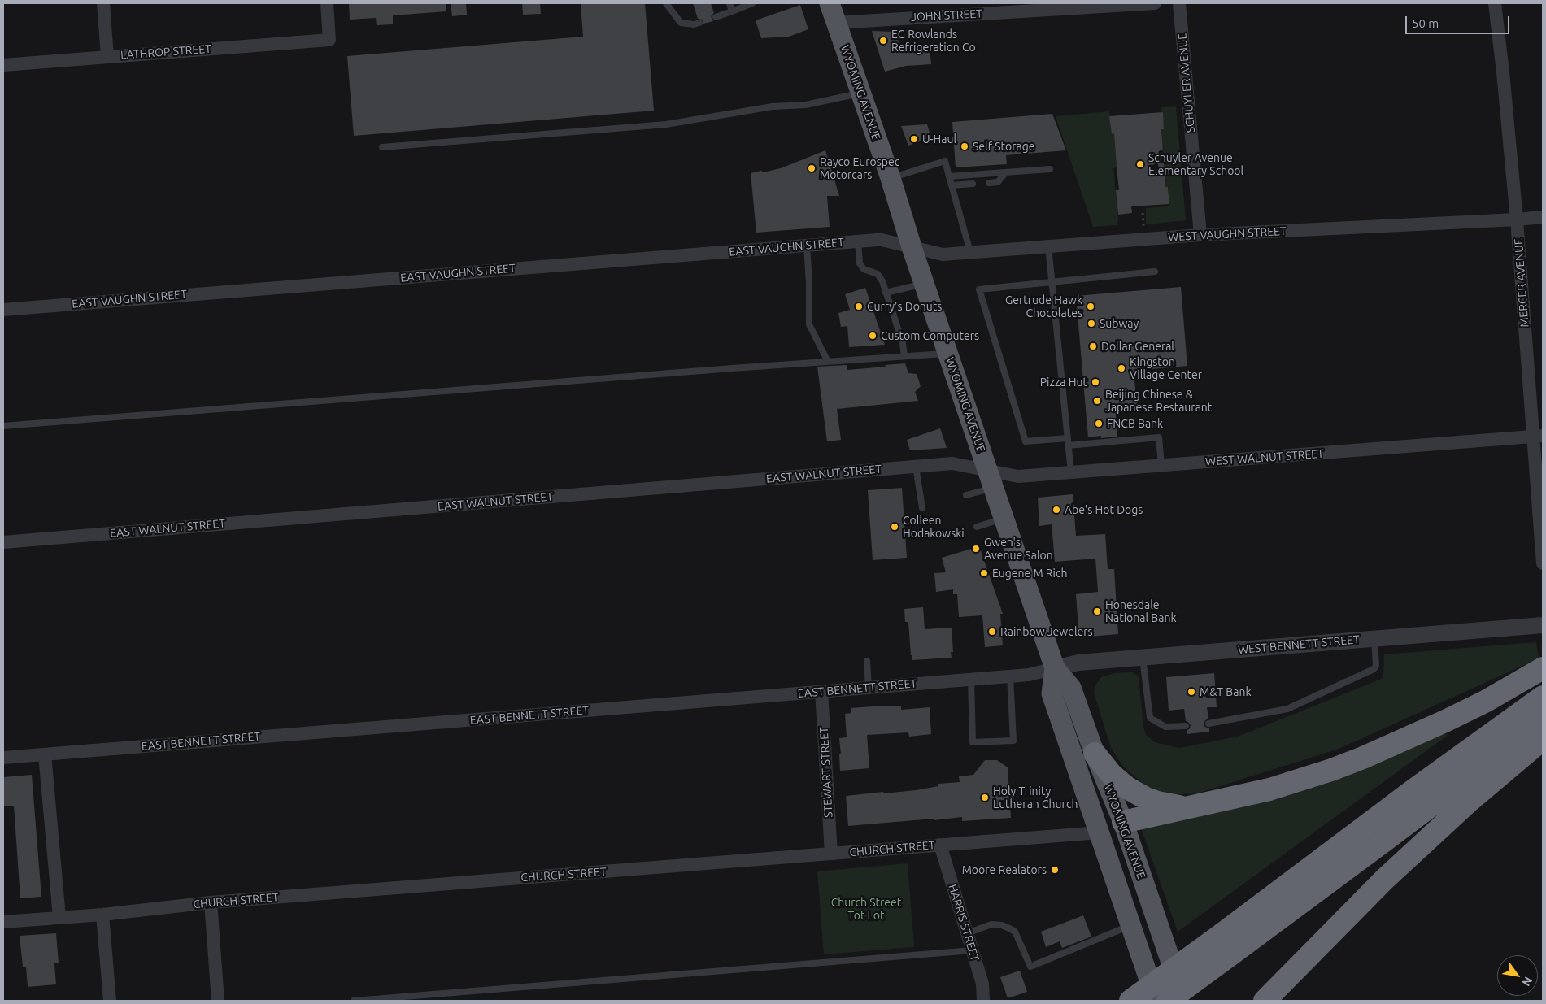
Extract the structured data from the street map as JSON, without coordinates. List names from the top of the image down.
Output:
{
  "streets": {
    "main road": ["WYOMING AVENUE", "CHURCH STREET"],
    "street": [
      "JOHN STREET",
      "LATHROP STREET",
      "SCHUYLER AVENUE",
      "WEST VAUGHN STREET",
      "EAST VAUGHN STREET",
      "MERCER AVENUE",
      "WEST WALNUT STREET",
      "EAST WALNUT STREET",
      "WEST BENNETT STREET",
      "EAST BENNETT STREET",
      "STEWART STREET",
      "HARRIS STREET"
    ]
  },
  "crossings": [
    ["JOHN STREET", "WYOMING AVENUE"],
    ["SCHUYLER AVENUE", "WEST VAUGHN STREET"],
    ["WYOMING AVENUE", "WEST VAUGHN STREET"],
    ["WYOMING AVENUE", "EAST VAUGHN STREET"],
    ["WYOMING AVENUE", "WEST WALNUT STREET"],
    ["WYOMING AVENUE", "EAST WALNUT STREET"],
    ["WYOMING AVENUE", "WEST BENNETT STREET"],
    ["WYOMING AVENUE", "EAST BENNETT STREET"],
    ["WYOMING AVENUE", "CHURCH STREET"],
    ["WEST VAUGHN STREET", "EAST VAUGHN STREET"],
    ["WEST VAUGHN STREET", "MERCER AVENUE"],
    ["MERCER AVENUE", "WEST WALNUT STREET"],
    ["WEST WALNUT STREET", "EAST WALNUT STREET"],
    ["WEST BENNETT STREET", "EAST BENNETT STREET"],
    ["EAST BENNETT STREET", "STEWART STREET"],
    ["STEWART STREET", "CHURCH STREET"],
    ["CHURCH STREET", "HARRIS STREET"]
  ],
  "parks": ["Church Street Tot Lot"],
  "places": [
    "EG Rowlands Refrigeration Co",
    "U-Haul",
    "Self Storage",
    "Schuyler Avenue Elementary School",
    "Rayco Eurospec Motorcars",
    "Curry's Donuts",
    "Gertrude Hawk Chocolates",
    "Subway",
    "Custom Computers",
    "Dollar General",
    "Kingston Village Center",
    "Pizza Hut",
    "Beijing Chinese & Japanese Restaurant",
    "FNCB Bank",
    "Abe's Hot Dogs",
    "Colleen Hodakowski",
    "Gwen's Avenue Salon",
    "Eugene M Rich",
    "Honesdale National Bank",
    "Rainbow Jewelers",
    "M&T Bank",
    "Holy Trinity Lutheran Church",
    "Moore Realators"
  ],
  "scale_bar": "50 m",
  "north": "bottom right"
}
